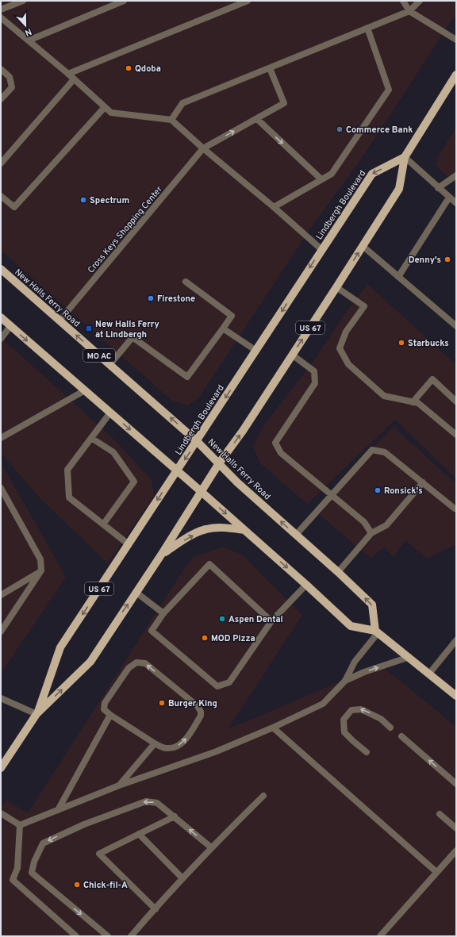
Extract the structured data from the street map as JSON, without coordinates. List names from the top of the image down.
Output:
{
  "streets": {
    "main road": [
      "Lindbergh Boulevard",
      "New Halls Ferry Road",
      "US 67",
      "MO AC"
    ],
    "street": ["Cross Keys Shopping Center"]
  },
  "crossings": [
    ["Lindbergh Boulevard", "New Halls Ferry Road"],
    ["Lindbergh Boulevard", "US 67"],
    ["Cross Keys Shopping Center", "New Halls Ferry Road"],
    ["New Halls Ferry Road", "US 67"]
  ],
  "places": {
    "other": [
      "Qdoba",
      "Commerce Bank",
      "Spectrum",
      "Denny's",
      "Firestone",
      "Starbucks",
      "Ronsick's",
      "Aspen Dental",
      "MOD Pizza",
      "Burger King",
      "Chick-fil-A"
    ],
    "transit": ["New Halls Ferry at Lindbergh"]
  },
  "north": "bottom"
}
